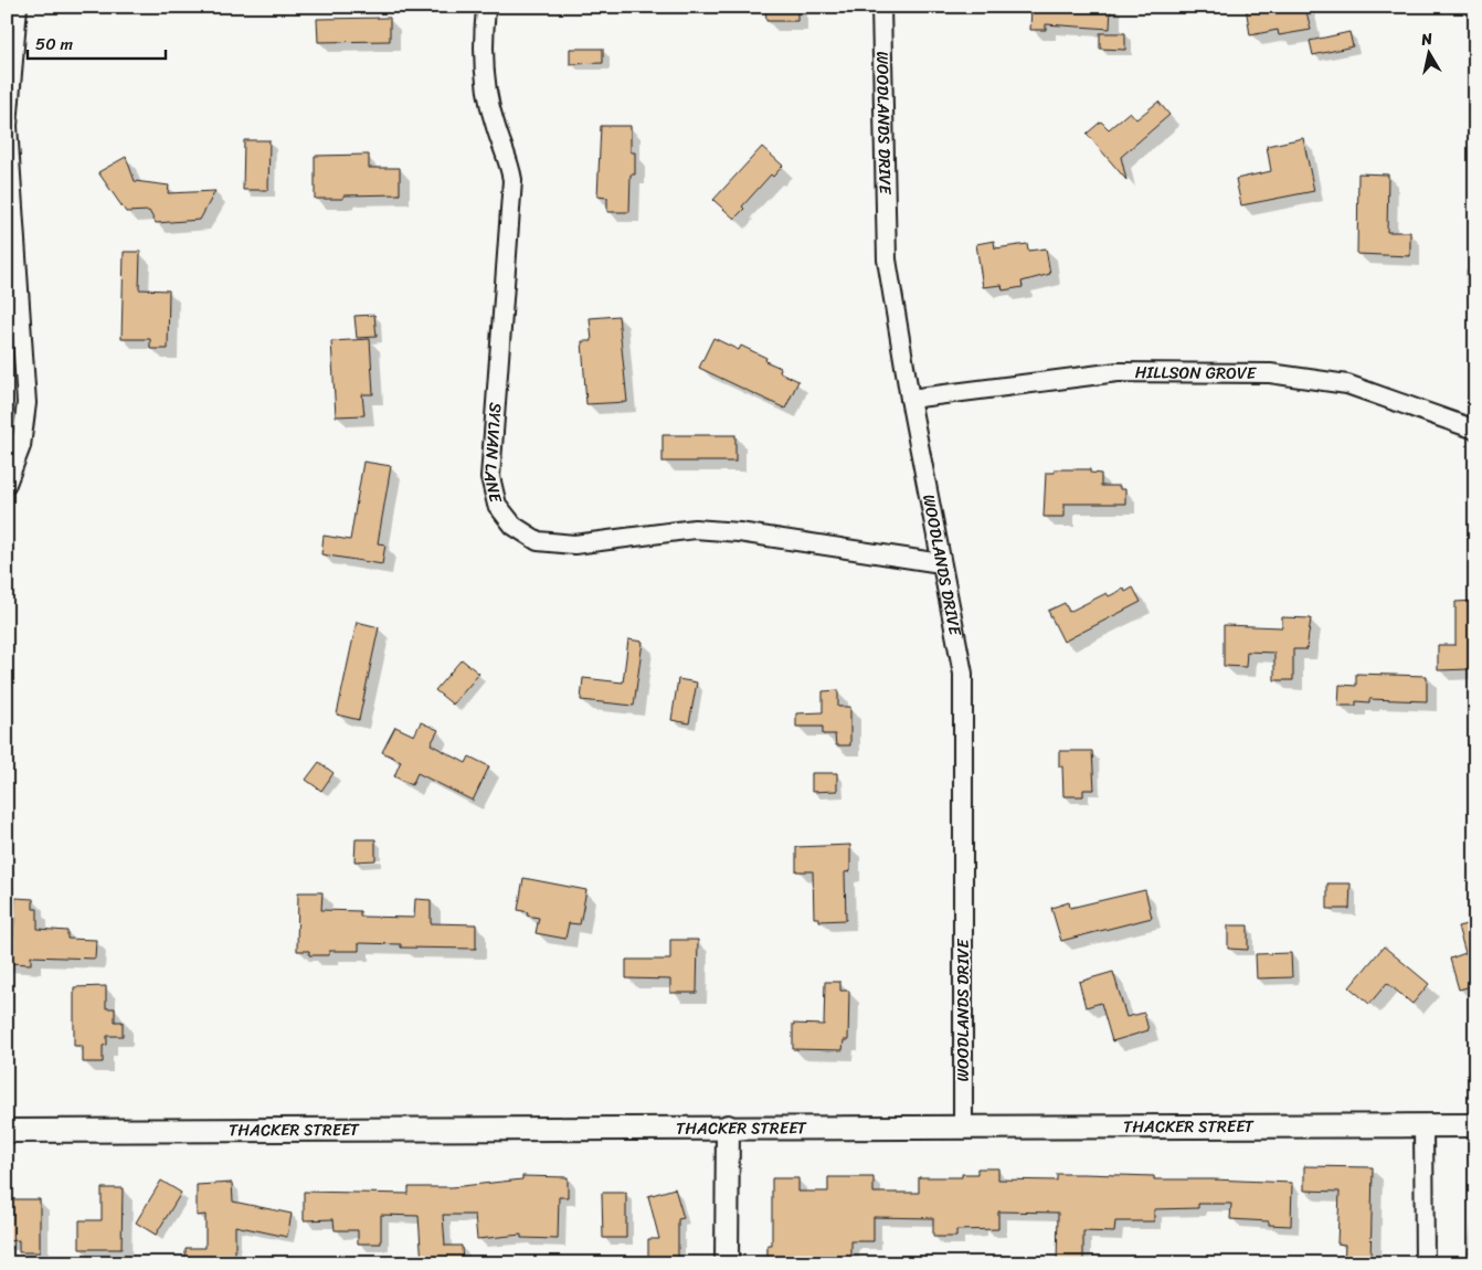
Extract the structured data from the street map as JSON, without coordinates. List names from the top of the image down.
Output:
{
  "streets": {
    "street": [
      "WOODLANDS DRIVE",
      "HILLSON GROVE",
      "SYLVAN LANE",
      "THACKER STREET"
    ]
  },
  "crossings": [
    ["WOODLANDS DRIVE", "HILLSON GROVE"],
    ["WOODLANDS DRIVE", "SYLVAN LANE"],
    ["WOODLANDS DRIVE", "THACKER STREET"]
  ],
  "scale_bar": "50 m",
  "north": "top"
}
